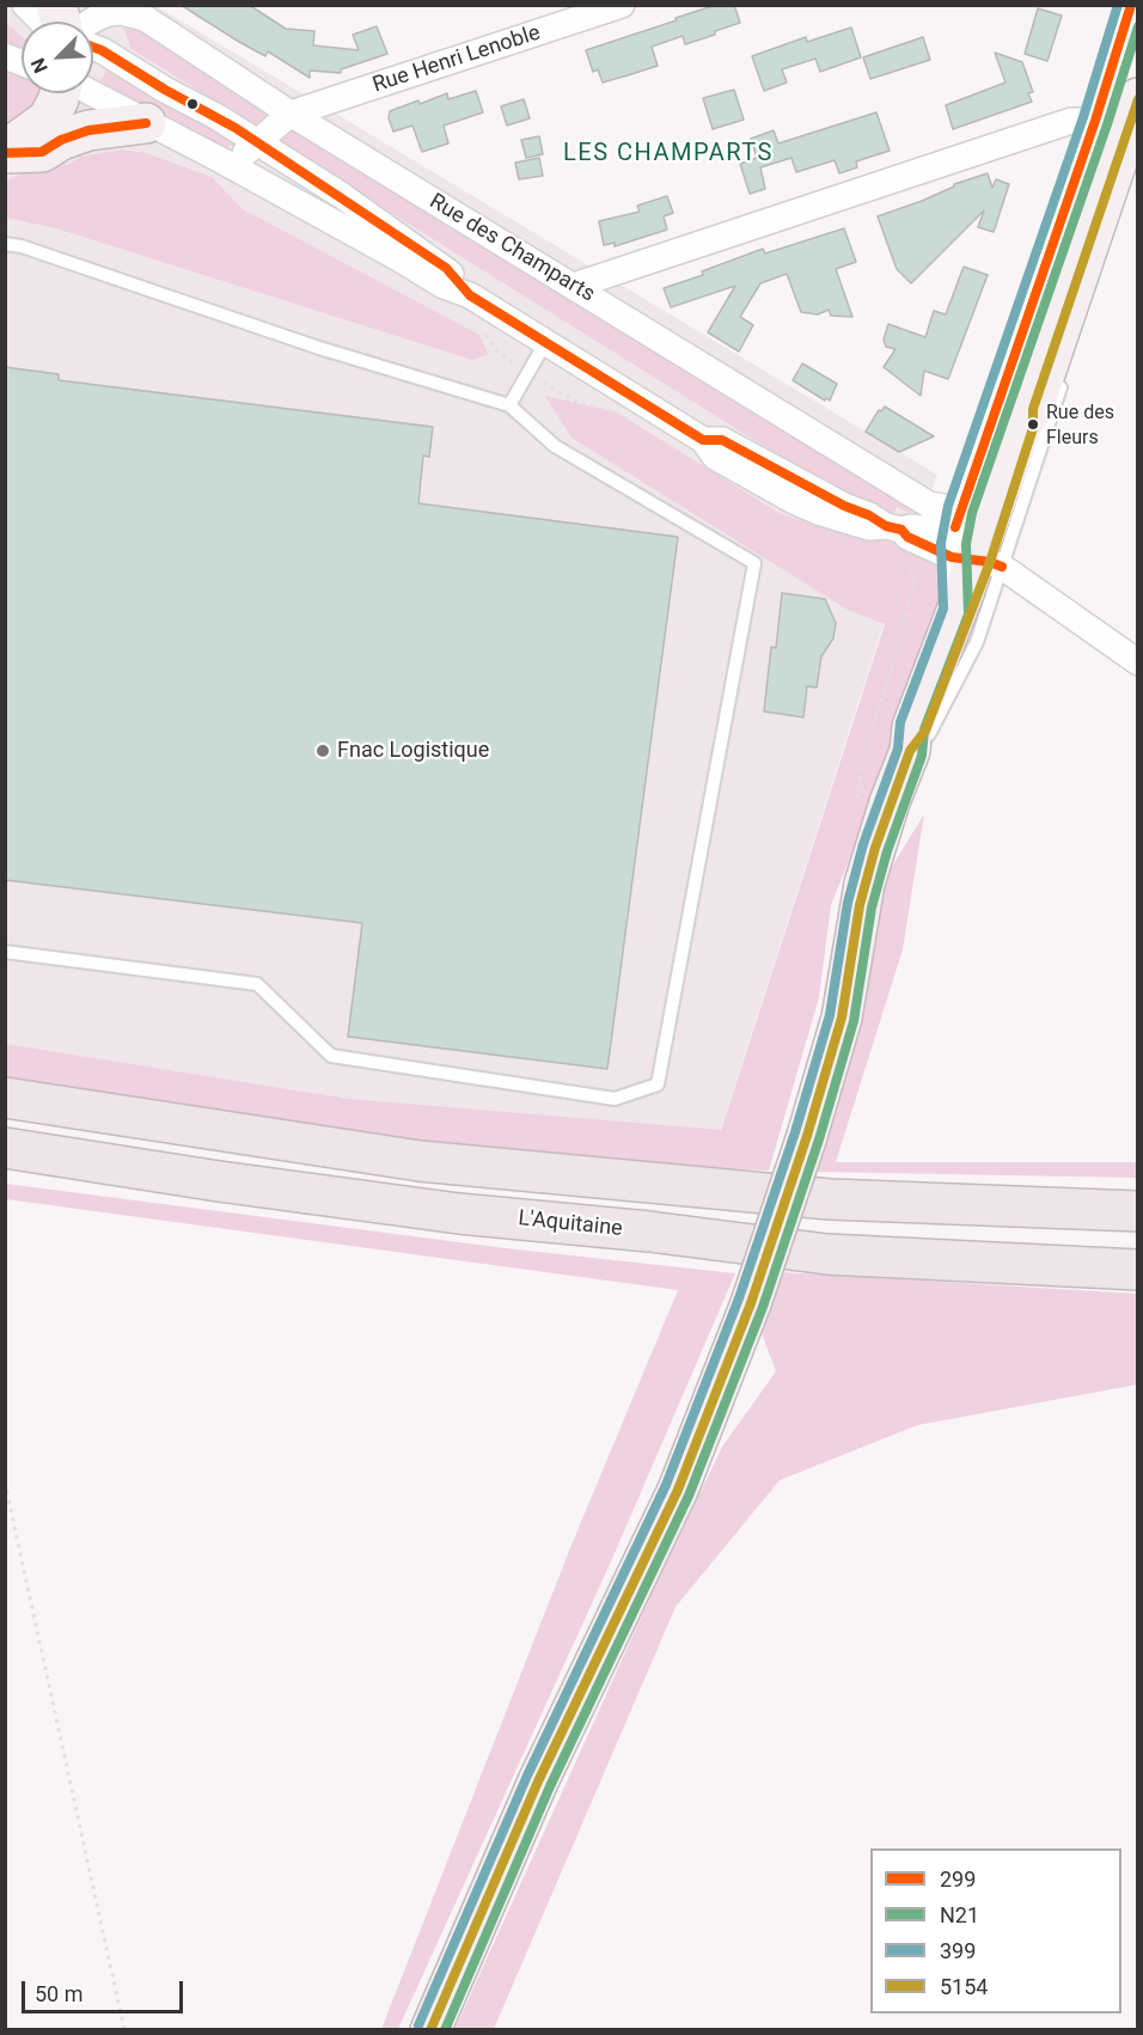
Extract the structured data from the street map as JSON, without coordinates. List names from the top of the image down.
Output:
{
  "streets": {
    "highway": ["L'Aquitaine"],
    "street": ["Rue Henri Lenoble", "Rue des Champarts"]
  },
  "crossings": [
    ["Rue Henri Lenoble", "Rue des Champarts"]
  ],
  "districts": ["LES CHAMPARTS"],
  "places": ["Rue des Fleurs", "Fnac Logistique"],
  "lines": [
    "transit line 299",
    "transit line 399",
    "transit line N21",
    "transit line 5154"
  ],
  "legend": [
    "299",
    "N21",
    "399",
    "5154"
  ],
  "scale_bar": "50 m",
  "north": "bottom left"
}
